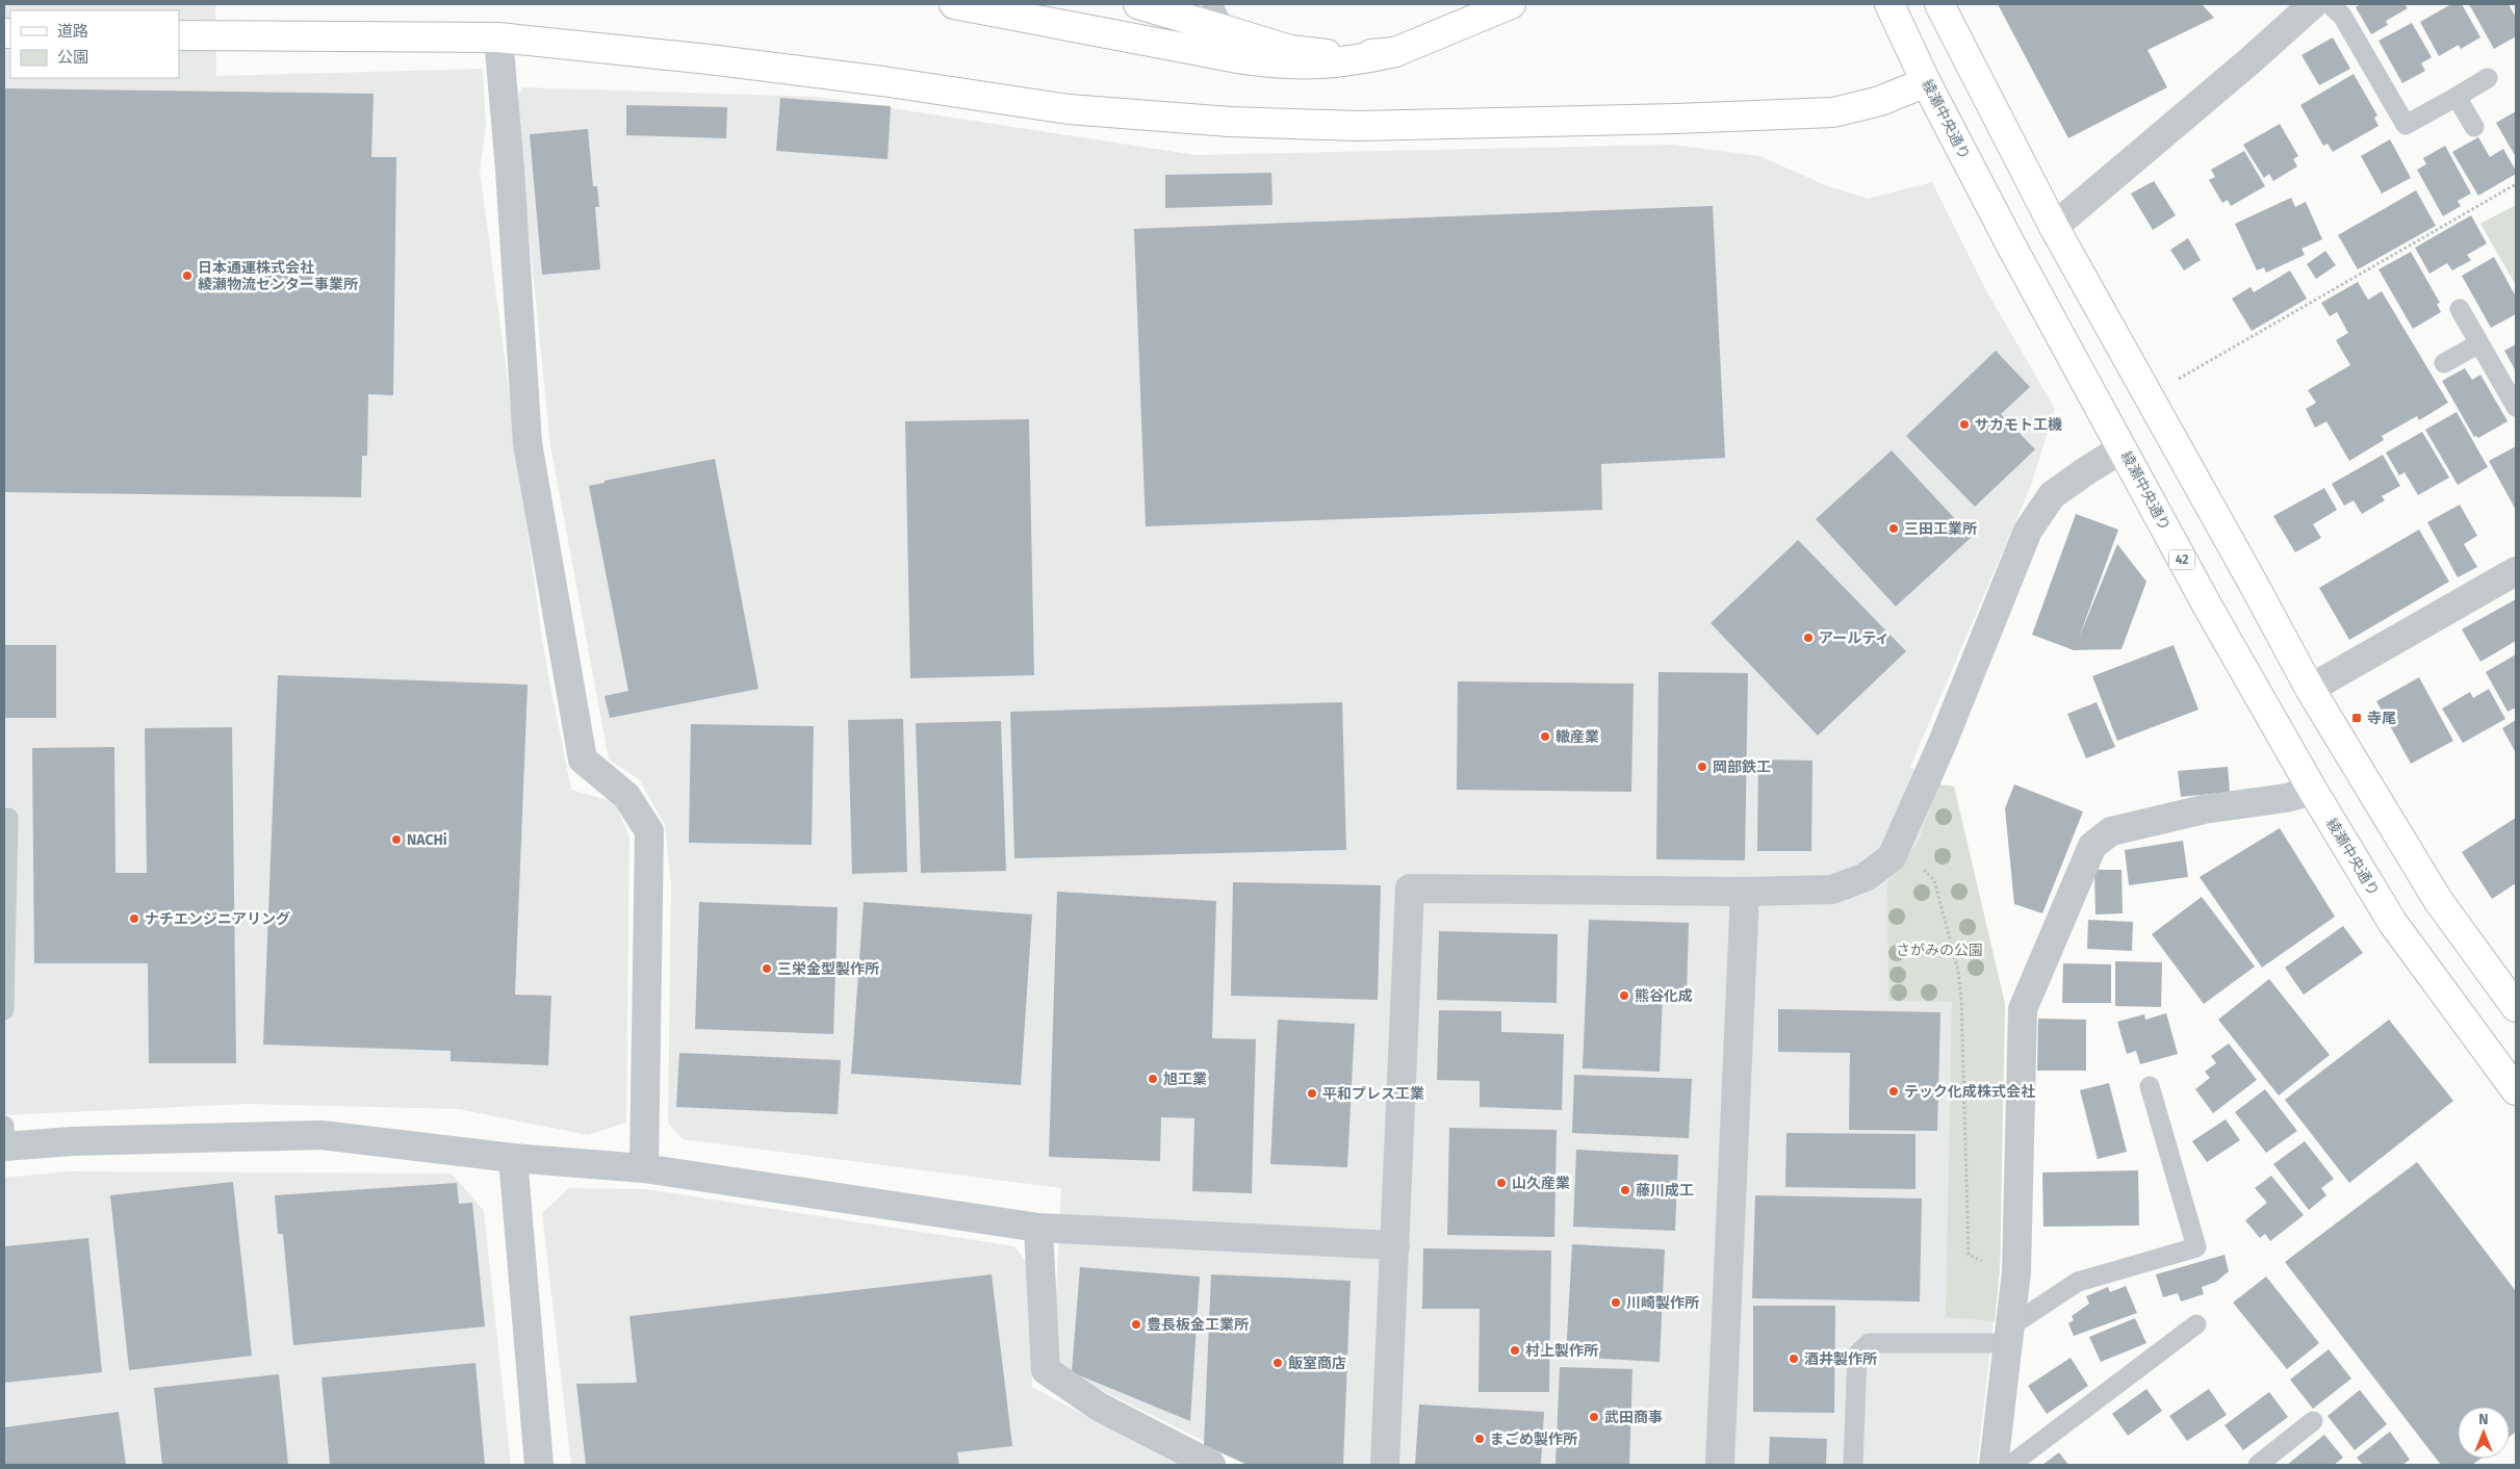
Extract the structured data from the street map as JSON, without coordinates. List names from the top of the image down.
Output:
{
  "streets": {
    "main road": ["綾瀬中央通り", "42"]
  },
  "parks": ["さがみの公園"],
  "places": {
    "other": [
      "日本通運株式会社 綾瀬物流センター事業所",
      "サカモト工機",
      "三田工業所",
      "アールティ",
      "轍産業",
      "岡部鉄工",
      "NACHi",
      "ナチエンジニアリング",
      "三栄金型製作所",
      "熊谷化成",
      "旭工業",
      "テック化成株式会社",
      "平和プレス工業",
      "山久産業",
      "藤川成工",
      "川崎製作所",
      "豊長板金工業所",
      "村上製作所",
      "酒井製作所",
      "飯室商店",
      "武田商事",
      "まごめ製作所"
    ],
    "transit": ["寺尾"]
  },
  "legend": ["道路", "公園"],
  "north": "top"
}
